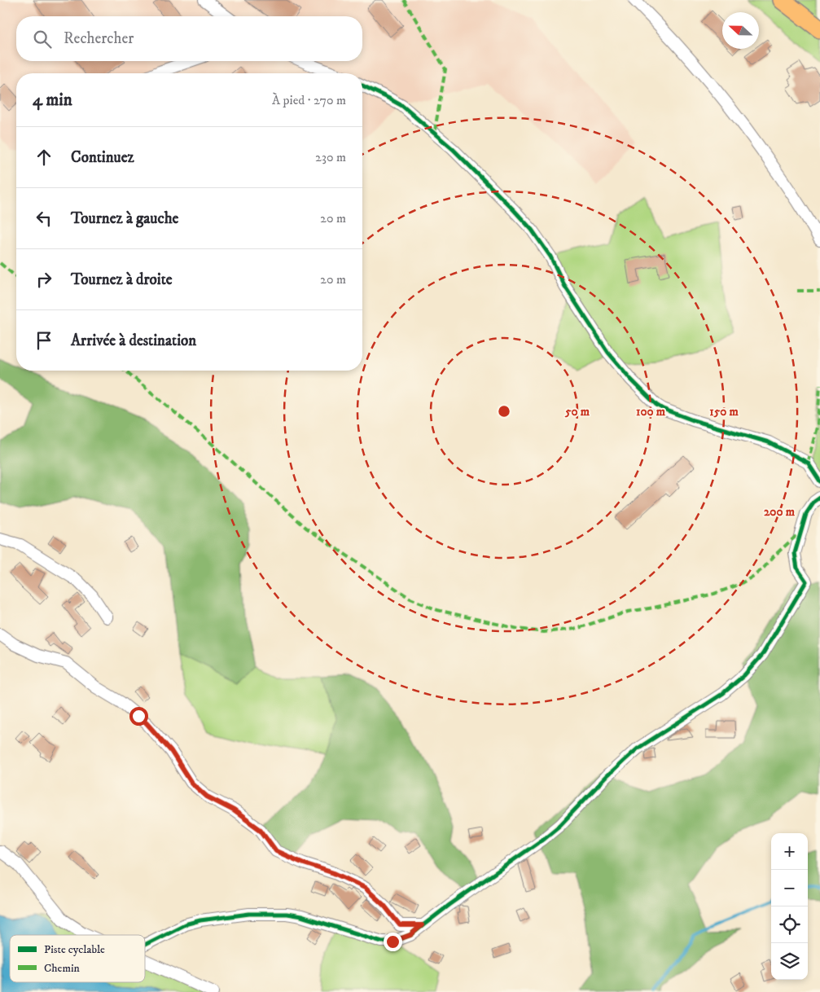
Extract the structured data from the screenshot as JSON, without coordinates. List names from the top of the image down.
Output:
{
  "legend": ["Piste cyclable", "Chemin"],
  "north": "left",
  "page": {
    "search": "Rechercher",
    "heading": ["4 min", "À pied · 270 m"],
    "list": [
      ["Continuez", "230 m"],
      ["Tournez à gauche", "20 m"],
      ["Tournez à droite", "20 m"],
      "Arrivée à destination"
    ],
    "map_buttons": ["+", "−"]
  },
  "rings": [
    "50 m",
    "100 m",
    "150 m",
    "200 m"
  ]
}
